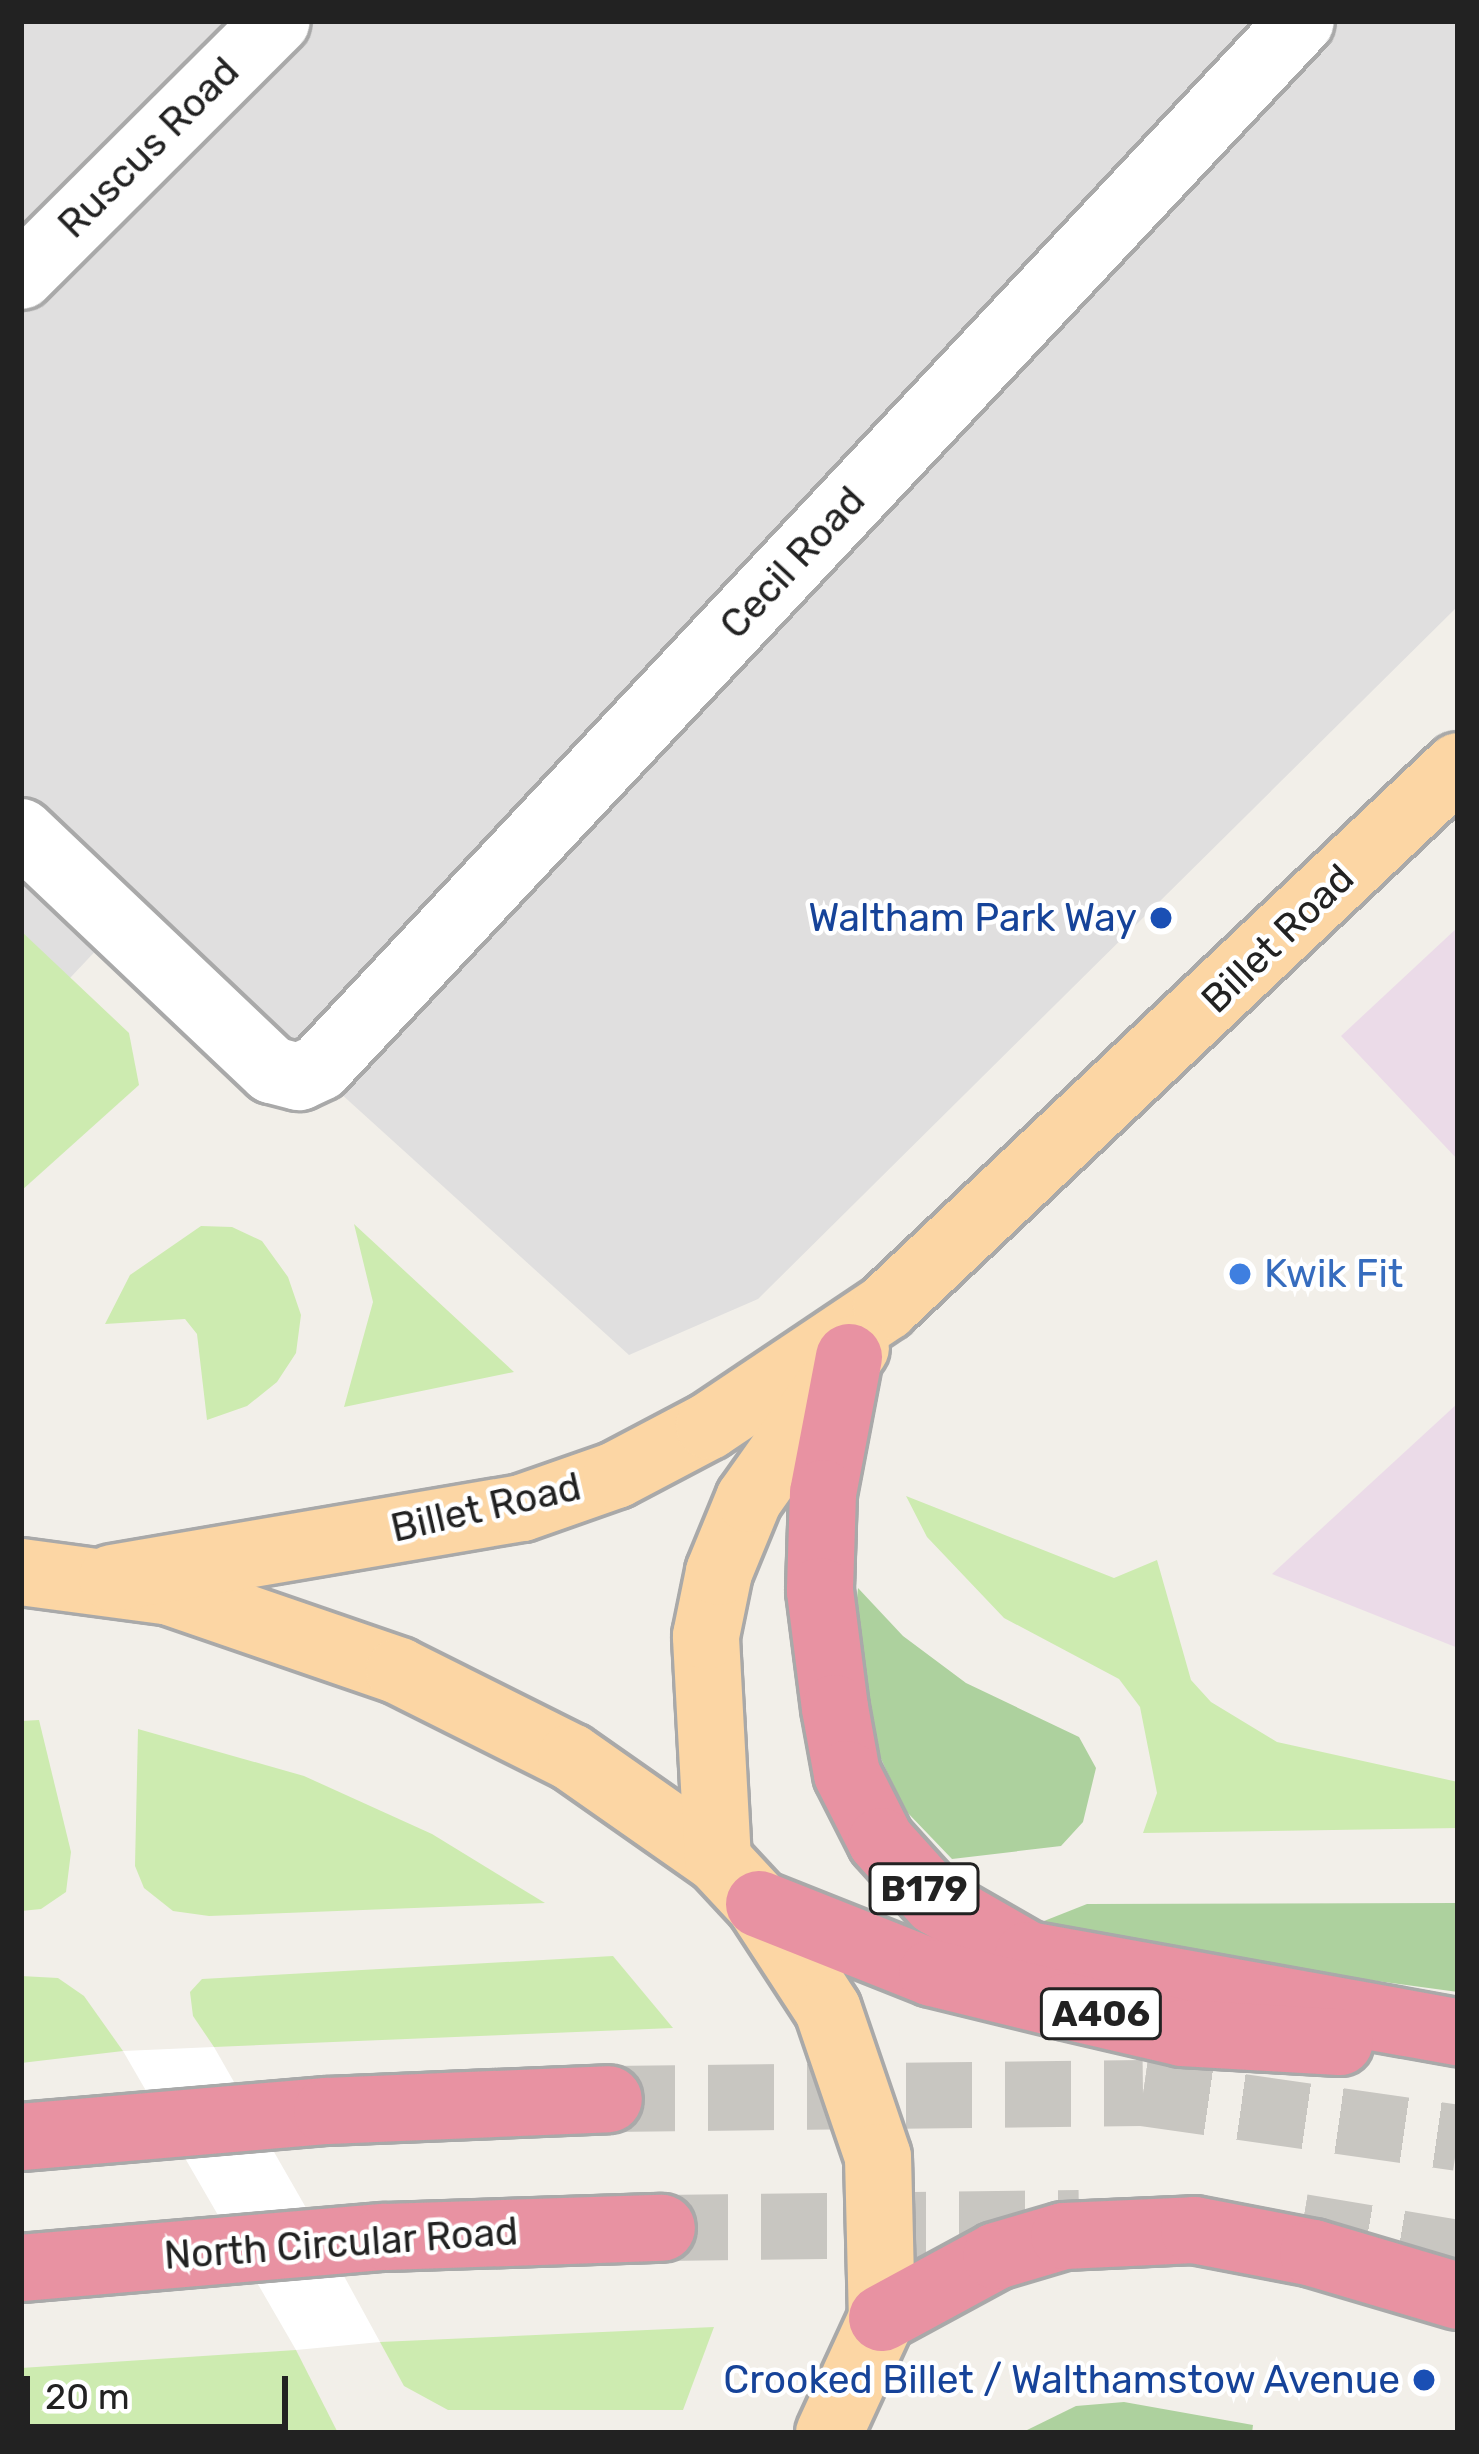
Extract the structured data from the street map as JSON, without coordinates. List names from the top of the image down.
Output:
{
  "streets": {
    "highway": ["B179", "A406", "North Circular Road"],
    "main road": ["Billet Road"],
    "street": ["Ruscus Road", "Cecil Road"]
  },
  "crossings": [
    ["Billet Road", "B179"],
    ["Billet Road", "A406"],
    ["B179", "A406"]
  ],
  "places": ["Waltham Park Way", "Kwik Fit", "Crooked Billet / Walthamstow Avenue"],
  "scale_bar": "20 m"
}
